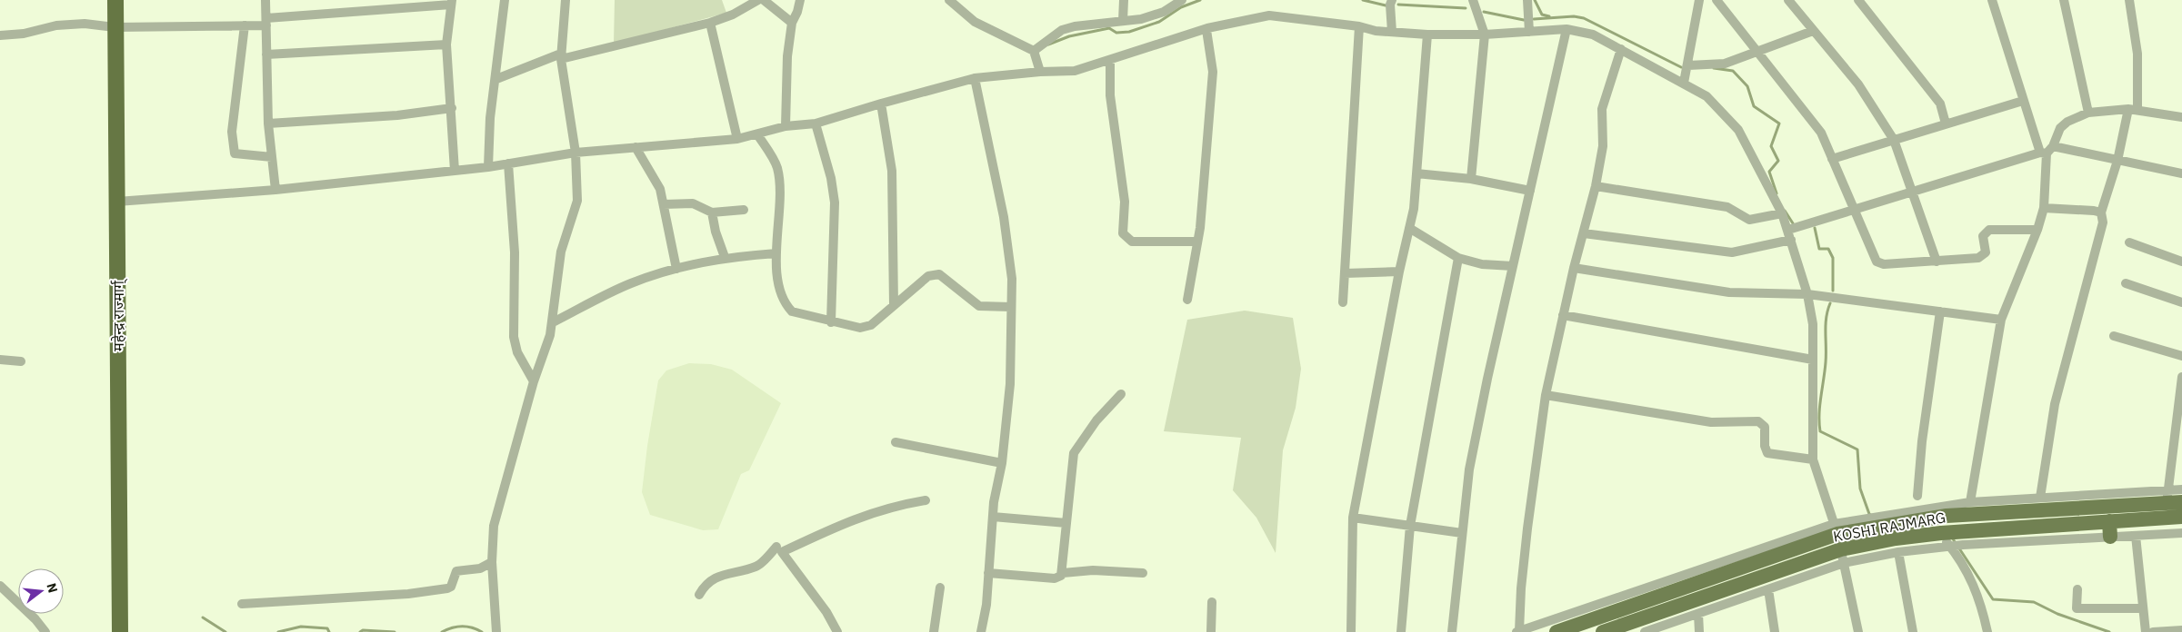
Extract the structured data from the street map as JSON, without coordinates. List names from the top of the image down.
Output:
{
  "streets": {
    "highway": ["महेन्द्र राज्मार्ग्"],
    "main road": ["KOSHI RAJMARG"]
  },
  "north": "right"
}
